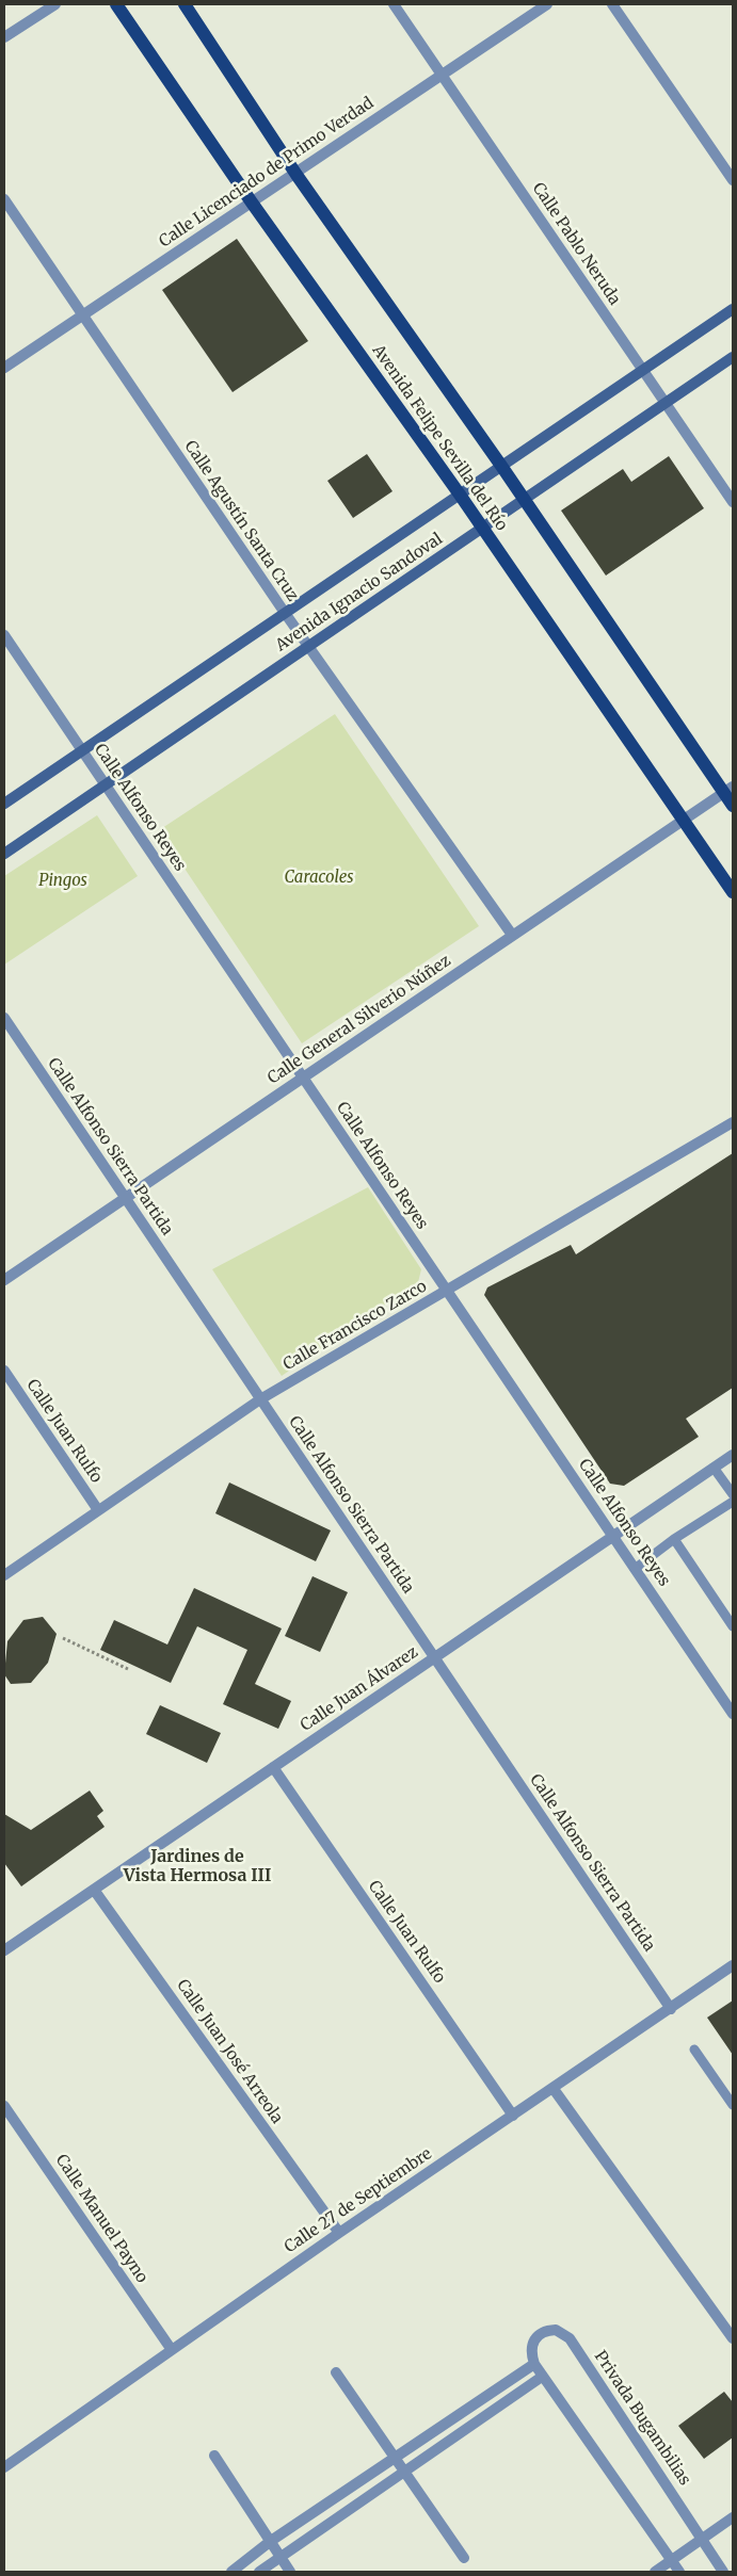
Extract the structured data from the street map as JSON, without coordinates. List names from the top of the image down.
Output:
{
  "streets": {
    "main road": ["Avenida Felipe Sevilla del Río", "Avenida Ignacio Sandoval"],
    "street": [
      "Calle Licenciado de Primo Verdad",
      "Calle Pablo Neruda",
      "Calle Agustín Santa Cruz",
      "Calle Alfonso Reyes",
      "Calle General Silverio Núñez",
      "Calle Alfonso Sierra Partida",
      "Calle Francisco Zarco",
      "Calle Juan Rulfo",
      "Calle Juan Álvarez",
      "Calle Juan José Arreola",
      "Calle 27 de Septiembre",
      "Calle Manuel Payno",
      "Privada Bugambilias"
    ]
  },
  "crossings": [
    ["Calle Licenciado de Primo Verdad", "Calle Pablo Neruda"],
    ["Calle Licenciado de Primo Verdad", "Avenida Felipe Sevilla del Río"],
    ["Calle Licenciado de Primo Verdad", "Calle Agustín Santa Cruz"],
    ["Calle Pablo Neruda", "Avenida Ignacio Sandoval"],
    ["Avenida Felipe Sevilla del Río", "Avenida Ignacio Sandoval"],
    ["Avenida Felipe Sevilla del Río", "Calle General Silverio Núñez"],
    ["Calle Agustín Santa Cruz", "Avenida Ignacio Sandoval"],
    ["Calle Agustín Santa Cruz", "Calle General Silverio Núñez"],
    ["Avenida Ignacio Sandoval", "Calle Alfonso Reyes"],
    ["Calle Alfonso Reyes", "Calle General Silverio Núñez"],
    ["Calle Alfonso Reyes", "Calle Francisco Zarco"],
    ["Calle Alfonso Reyes", "Calle Juan Álvarez"],
    ["Calle General Silverio Núñez", "Calle Alfonso Sierra Partida"],
    ["Calle Alfonso Sierra Partida", "Calle Francisco Zarco"],
    ["Calle Alfonso Sierra Partida", "Calle Juan Álvarez"],
    ["Calle Alfonso Sierra Partida", "Calle 27 de Septiembre"],
    ["Calle Francisco Zarco", "Calle Juan Rulfo"],
    ["Calle Juan Rulfo", "Calle Juan Álvarez"],
    ["Calle Juan Rulfo", "Calle 27 de Septiembre"],
    ["Calle Juan Álvarez", "Calle Juan José Arreola"],
    ["Calle Juan José Arreola", "Calle 27 de Septiembre"],
    ["Calle 27 de Septiembre", "Calle Manuel Payno"]
  ],
  "districts": ["Jardines de Vista Hermosa III"],
  "parks": ["Caracoles", "Pingos"]
}
